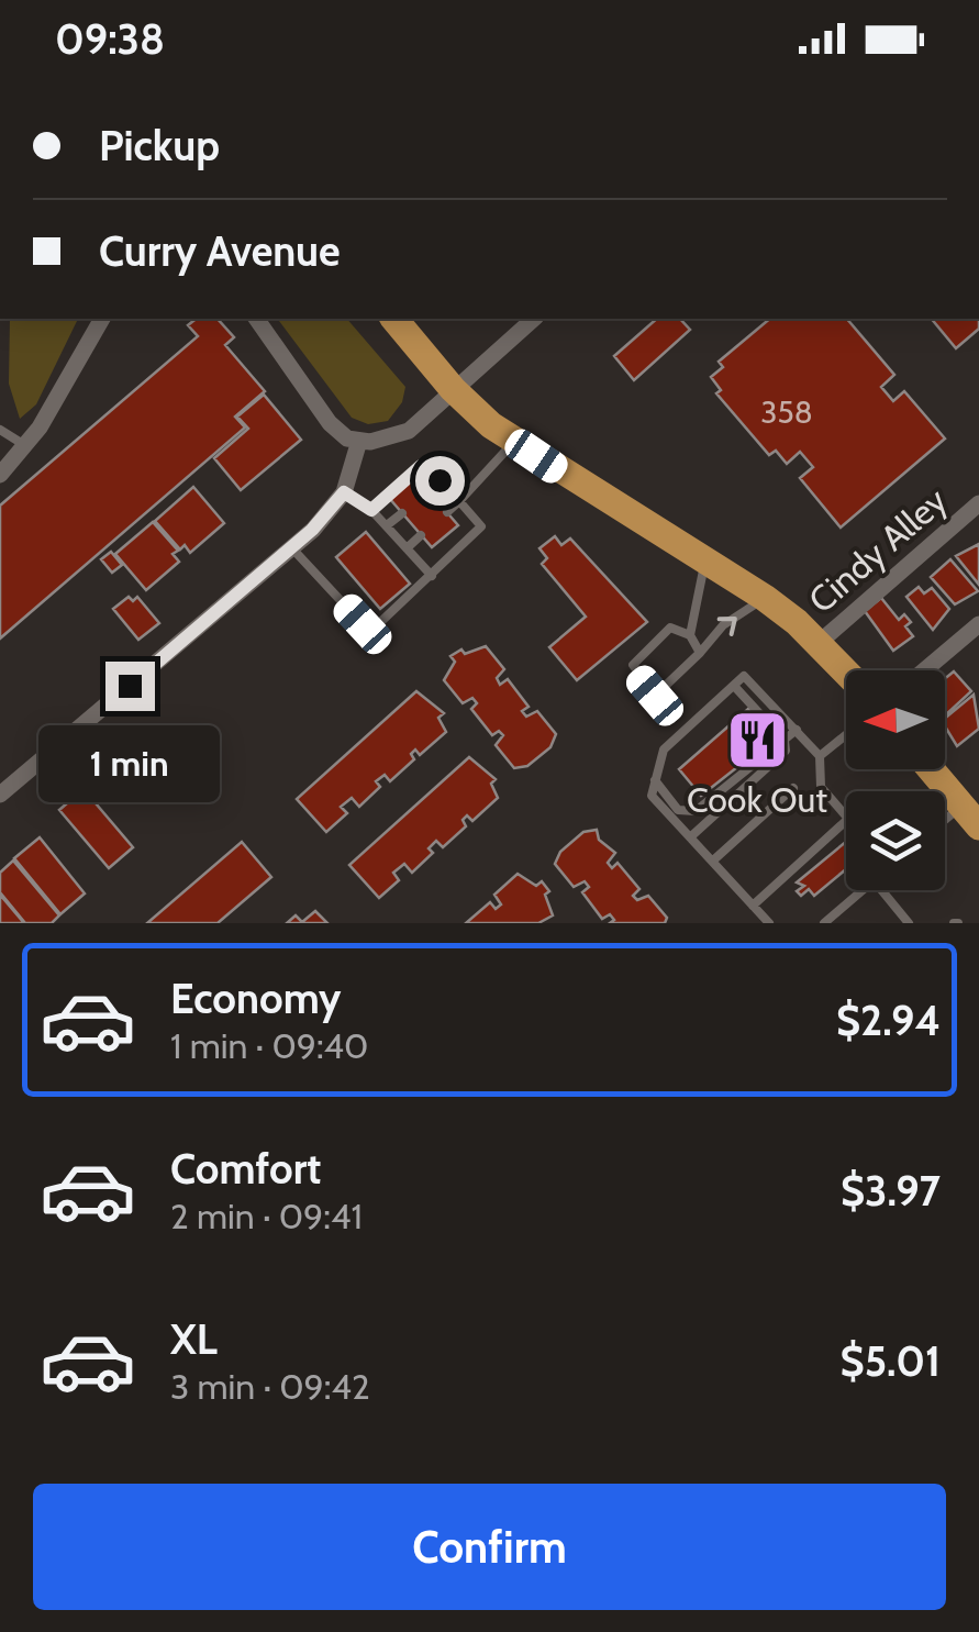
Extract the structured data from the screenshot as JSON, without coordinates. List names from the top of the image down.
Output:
{
  "streets": {
    "street": ["Cindy Alley"]
  },
  "places": {
    "restaurant": ["Cook Out"]
  },
  "house_numbers": ["358"],
  "north": "left",
  "page": {
    "status": "09:38",
    "banner": ["Pickup", "Curry Avenue"],
    "bubble": "1 min",
    "list": [
      {
        "name": "Economy",
        "note": "1 min · 09:40",
        "value": "$2.94"
      },
      {
        "name": "Comfort",
        "note": "2 min · 09:41",
        "value": "$3.97"
      },
      {
        "name": "XL",
        "note": "3 min · 09:42",
        "value": "$5.01"
      }
    ],
    "buttons": "Confirm"
  }
}
